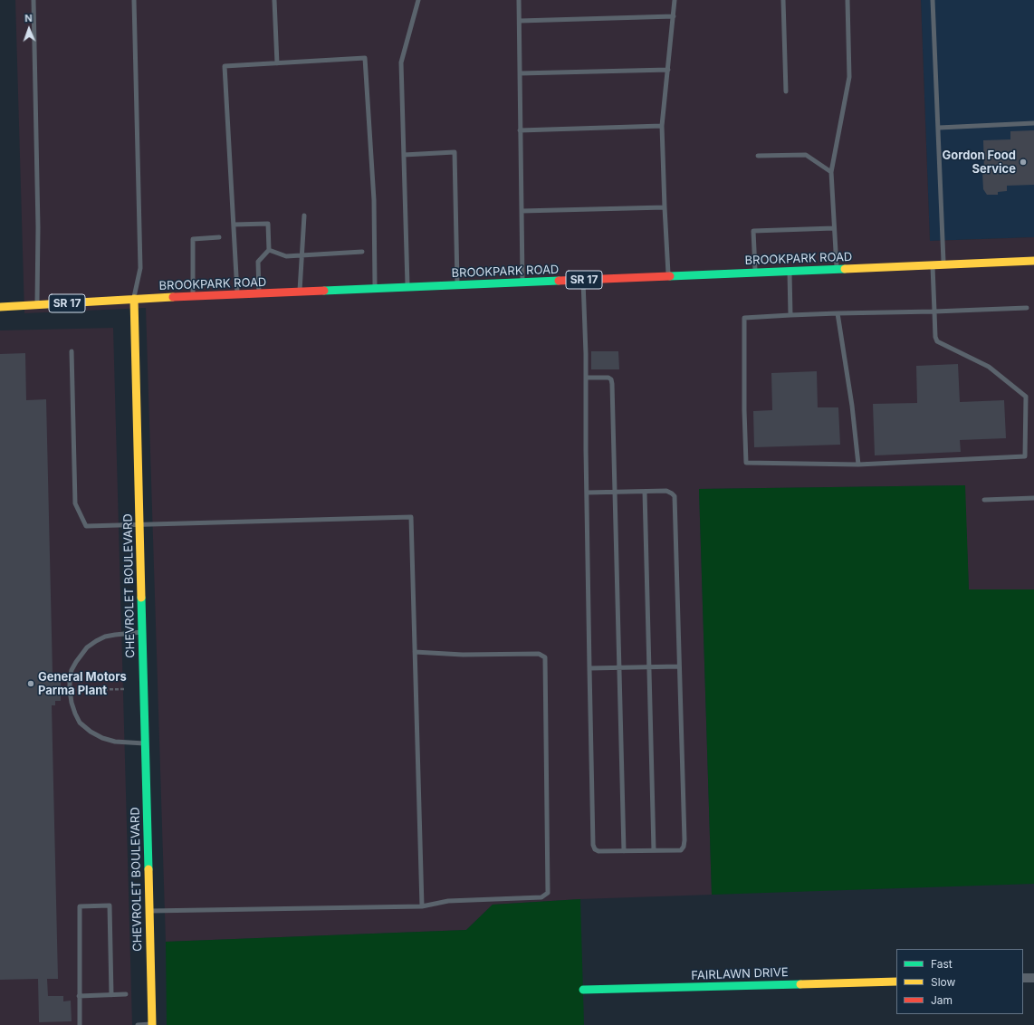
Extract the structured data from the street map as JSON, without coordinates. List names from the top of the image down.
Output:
{
  "streets": {
    "main road": [
      "BROOKPARK ROAD",
      "SR 17",
      "CHEVROLET BOULEVARD",
      "FAIRLAWN DRIVE"
    ]
  },
  "crossings": [
    ["BROOKPARK ROAD", "CHEVROLET BOULEVARD"]
  ],
  "places": ["Gordon Food Service", "General Motors Parma Plant"],
  "legend": ["Fast", "Slow", "Jam"],
  "north": "top"
}
